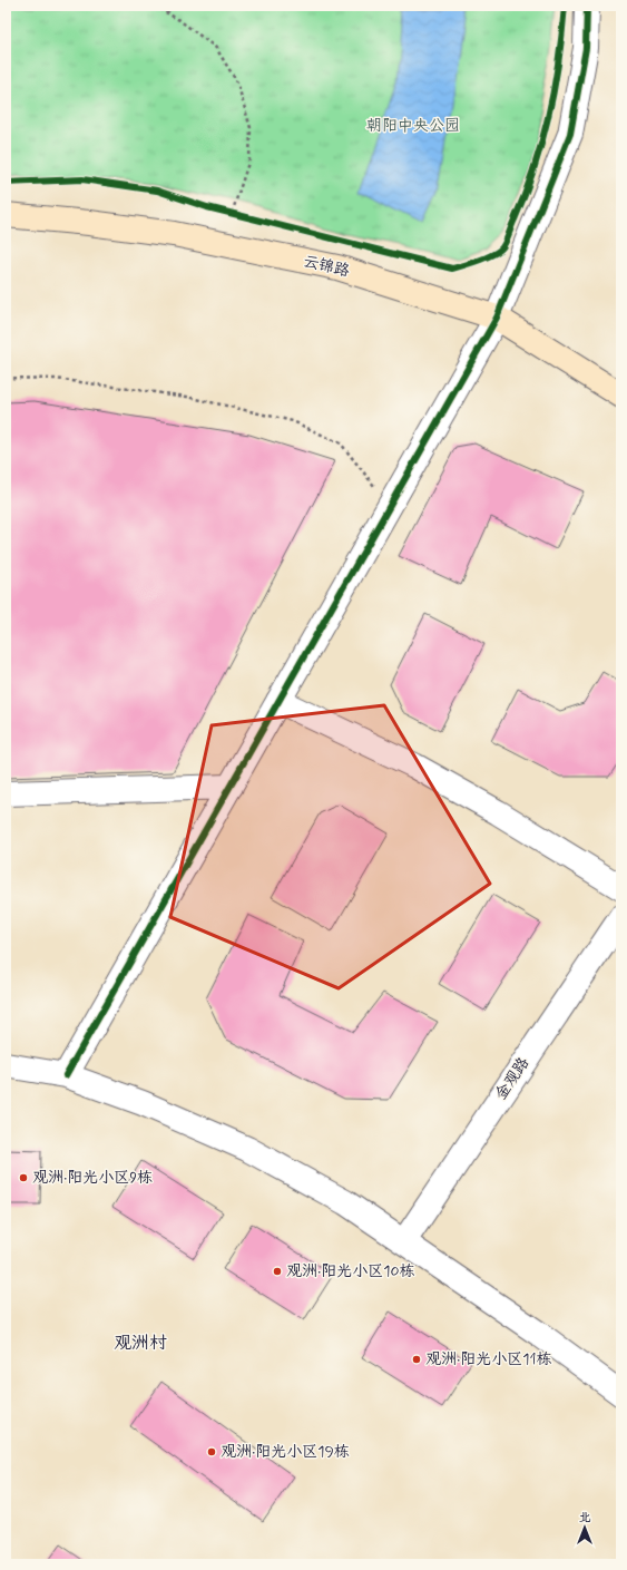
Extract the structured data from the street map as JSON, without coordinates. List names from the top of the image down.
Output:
{
  "streets": {
    "street": ["云锦路", "金观路"]
  },
  "districts": ["观洲村"],
  "parks": ["朝阳中央公园"],
  "places": [
    "观洲·阳光小区9栋",
    "观洲·阳光小区10栋",
    "观洲·阳光小区11栋",
    "观洲·阳光小区19栋"
  ],
  "north": "top"
}
